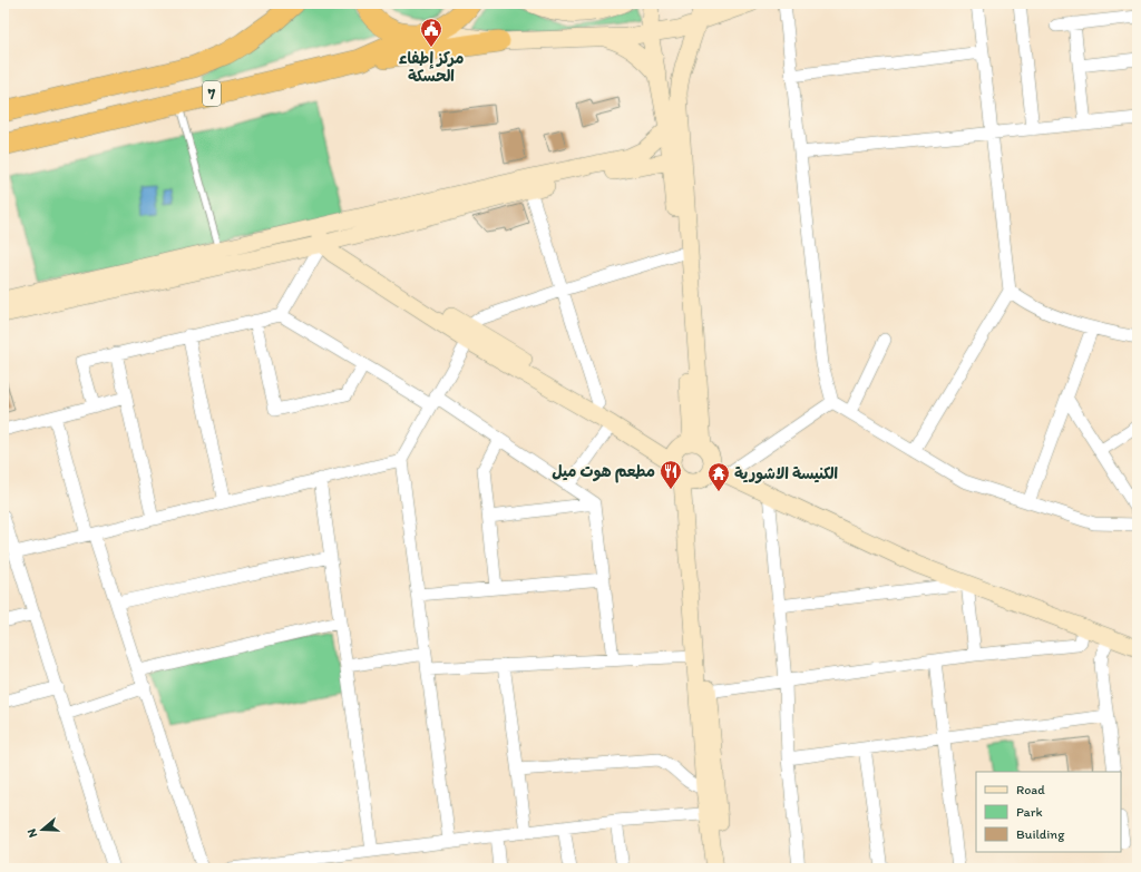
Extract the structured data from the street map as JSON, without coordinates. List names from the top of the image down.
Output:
{
  "streets": {
    "highway": ["7"]
  },
  "places": {
    "public building": ["مركز إطفاء الحسكة"],
    "restaurant": ["مطعم هوت ميل"],
    "temple": ["الكنيسة الاشورية"]
  },
  "legend": ["Road", "Park", "Building"],
  "north": "left"
}
